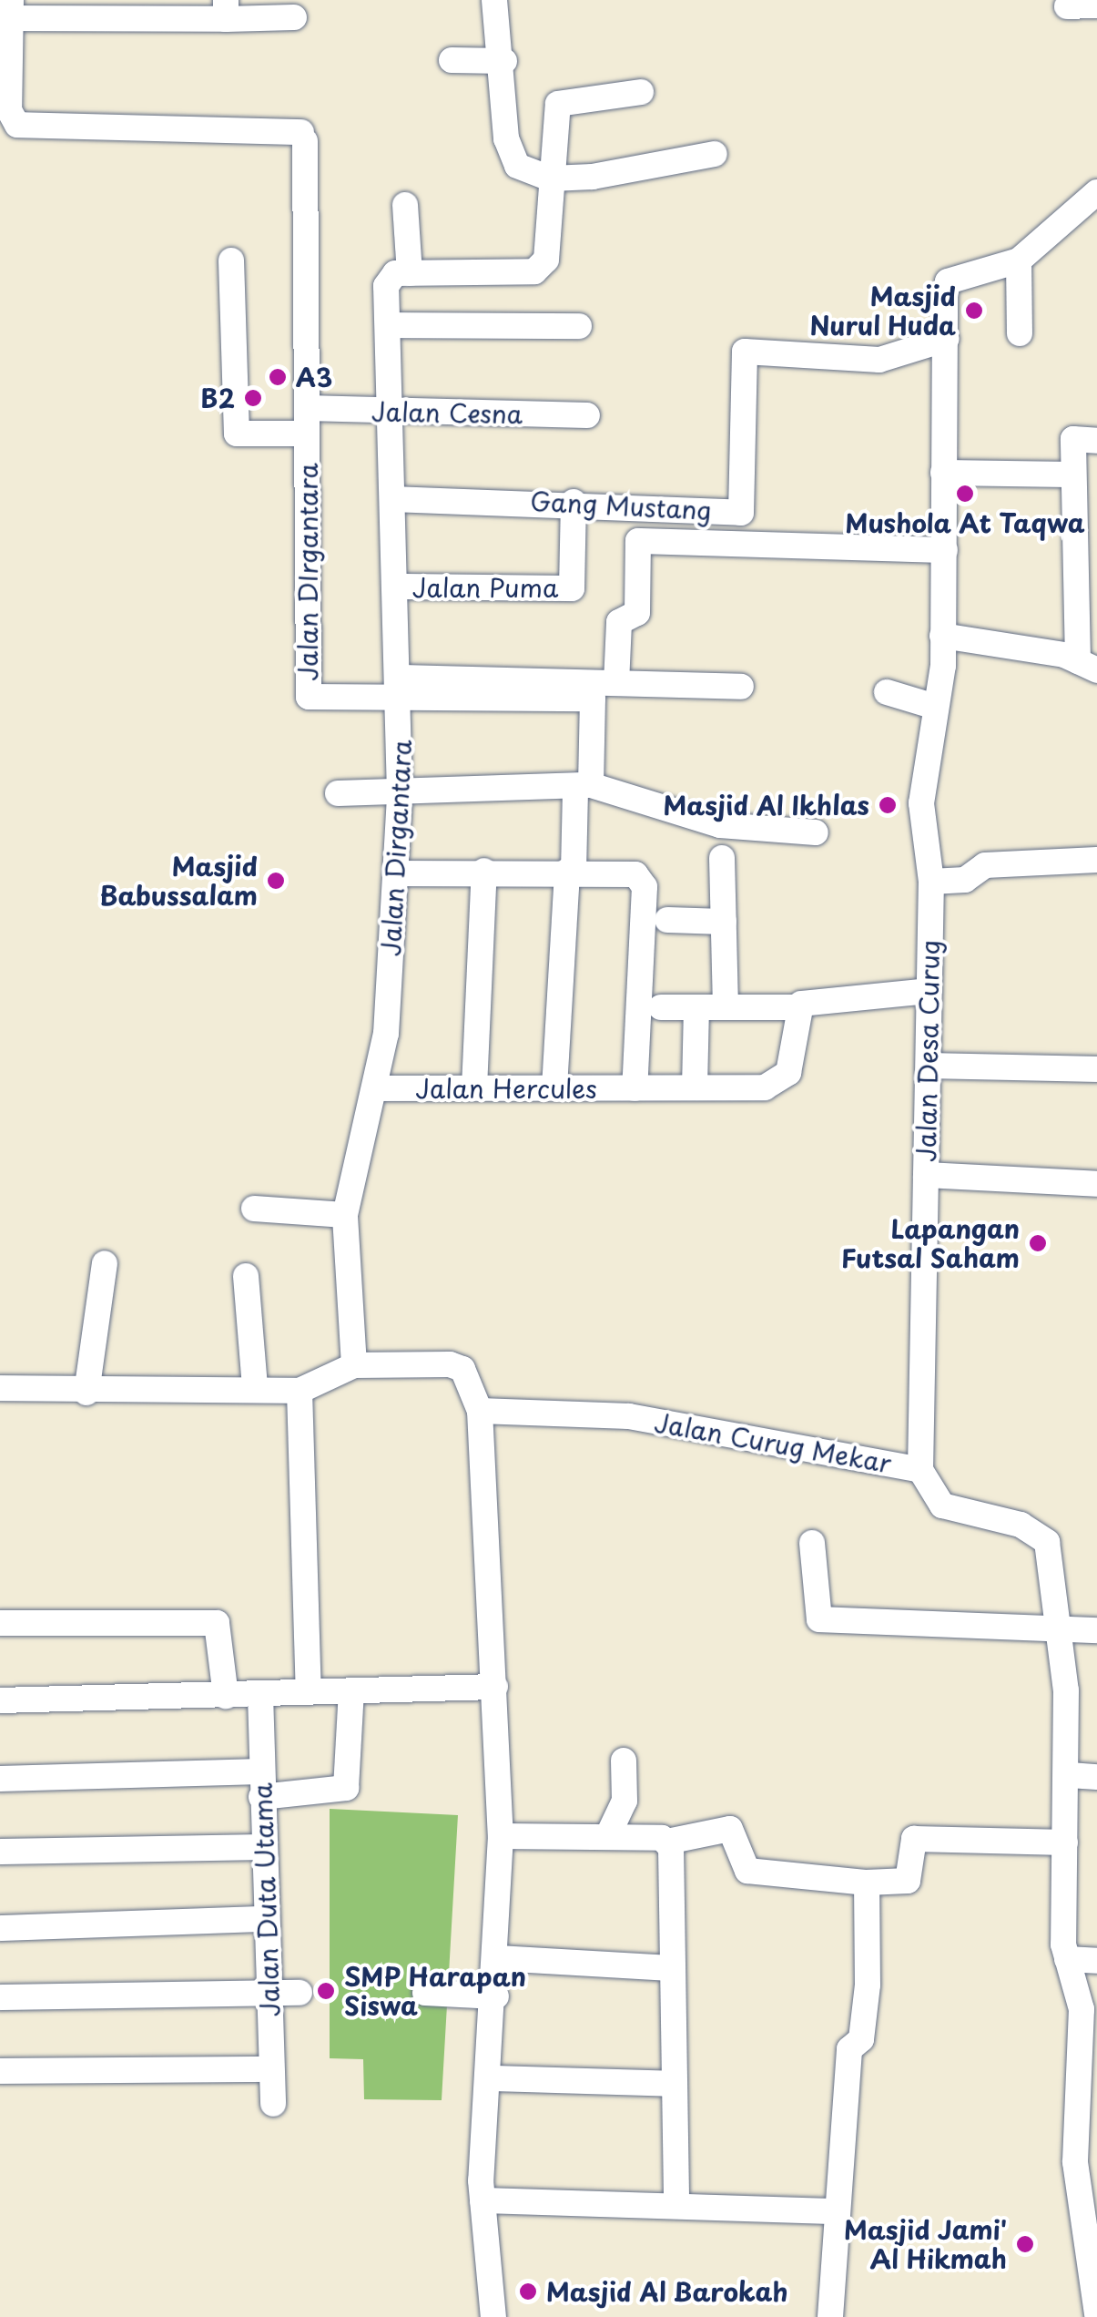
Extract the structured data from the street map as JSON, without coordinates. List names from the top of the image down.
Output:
{
  "streets": {
    "street": [
      "Jalan Cesna",
      "Gang Mustang",
      "Jalan DIrgantara",
      "Jalan Puma",
      "Jalan Dirgantara",
      "Jalan Desa Curug",
      "Jalan Hercules",
      "Jalan Curug Mekar",
      "Jalan Duta Utama"
    ]
  },
  "crossings": [
    ["Jalan Cesna", "Jalan DIrgantara"],
    ["Jalan Cesna", "Jalan Dirgantara"],
    ["Gang Mustang", "Jalan Puma"],
    ["Gang Mustang", "Jalan Dirgantara"],
    ["Gang Mustang", "Jalan Desa Curug"],
    ["Jalan DIrgantara", "Jalan Dirgantara"],
    ["Jalan Puma", "Jalan Dirgantara"],
    ["Jalan Dirgantara", "Jalan Hercules"],
    ["Jalan Desa Curug", "Jalan Curug Mekar"]
  ],
  "places": [
    "Masjid Nurul Huda",
    "A3",
    "B2",
    "Mushola At Taqwa",
    "Masjid Al Ikhlas",
    "Masjid Babussalam",
    "Lapangan Futsal Saham",
    "SMP Harapan Siswa",
    "Masjid Jami' Al Hikmah",
    "Masjid Al Barokah"
  ]
}
